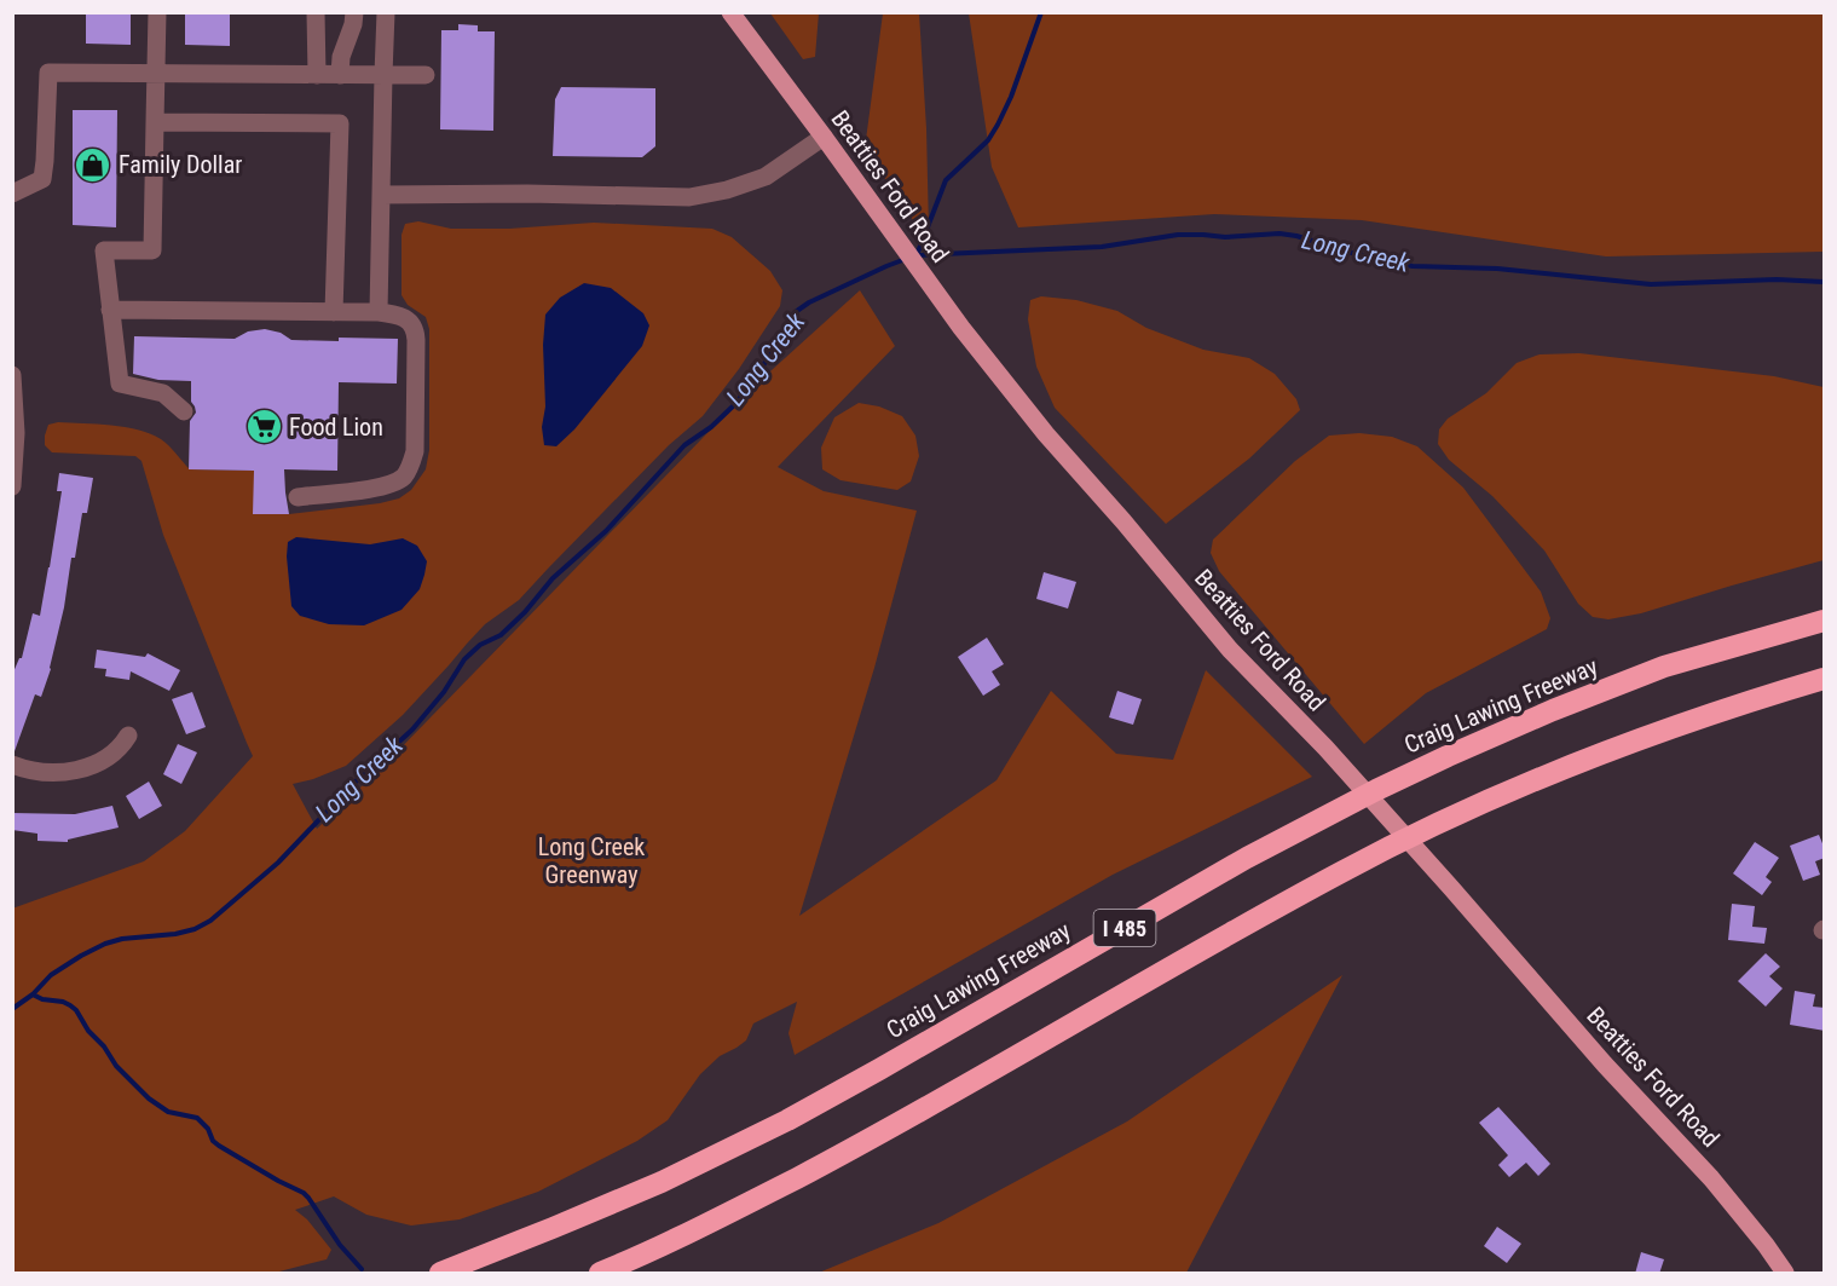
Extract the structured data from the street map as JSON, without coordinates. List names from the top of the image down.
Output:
{
  "streets": {
    "highway": ["Craig Lawing Freeway", "I 485"],
    "main road": ["Beatties Ford Road"]
  },
  "water": ["Long Creek"],
  "parks": ["Long Creek Greenway"],
  "places": {
    "shop": ["Family Dollar"],
    "supermarket": ["Food Lion"]
  }
}
